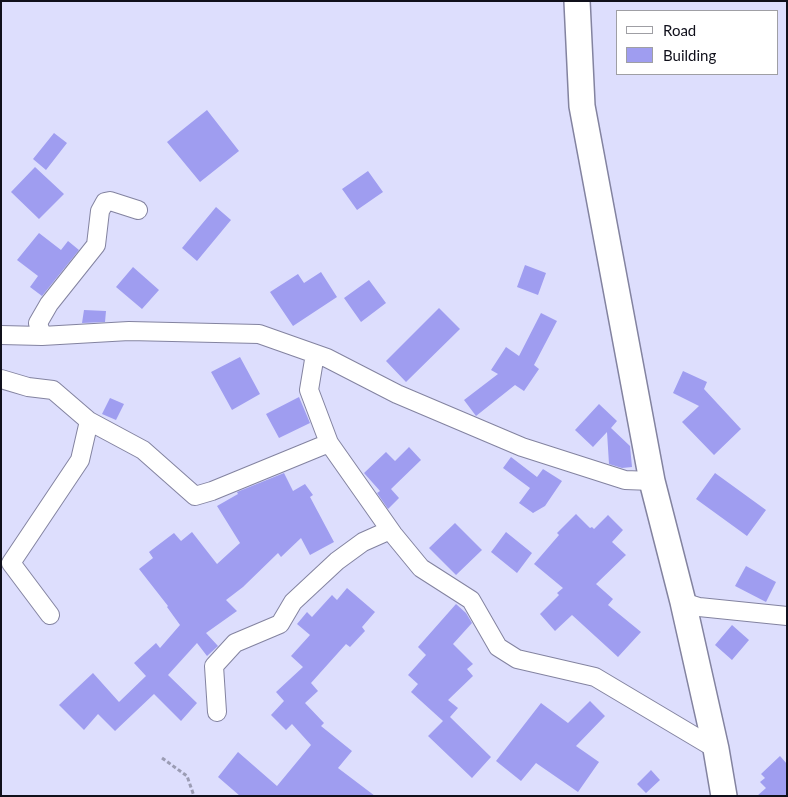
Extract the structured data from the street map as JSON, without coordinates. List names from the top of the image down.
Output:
{
  "legend": ["Road", "Building"]
}
